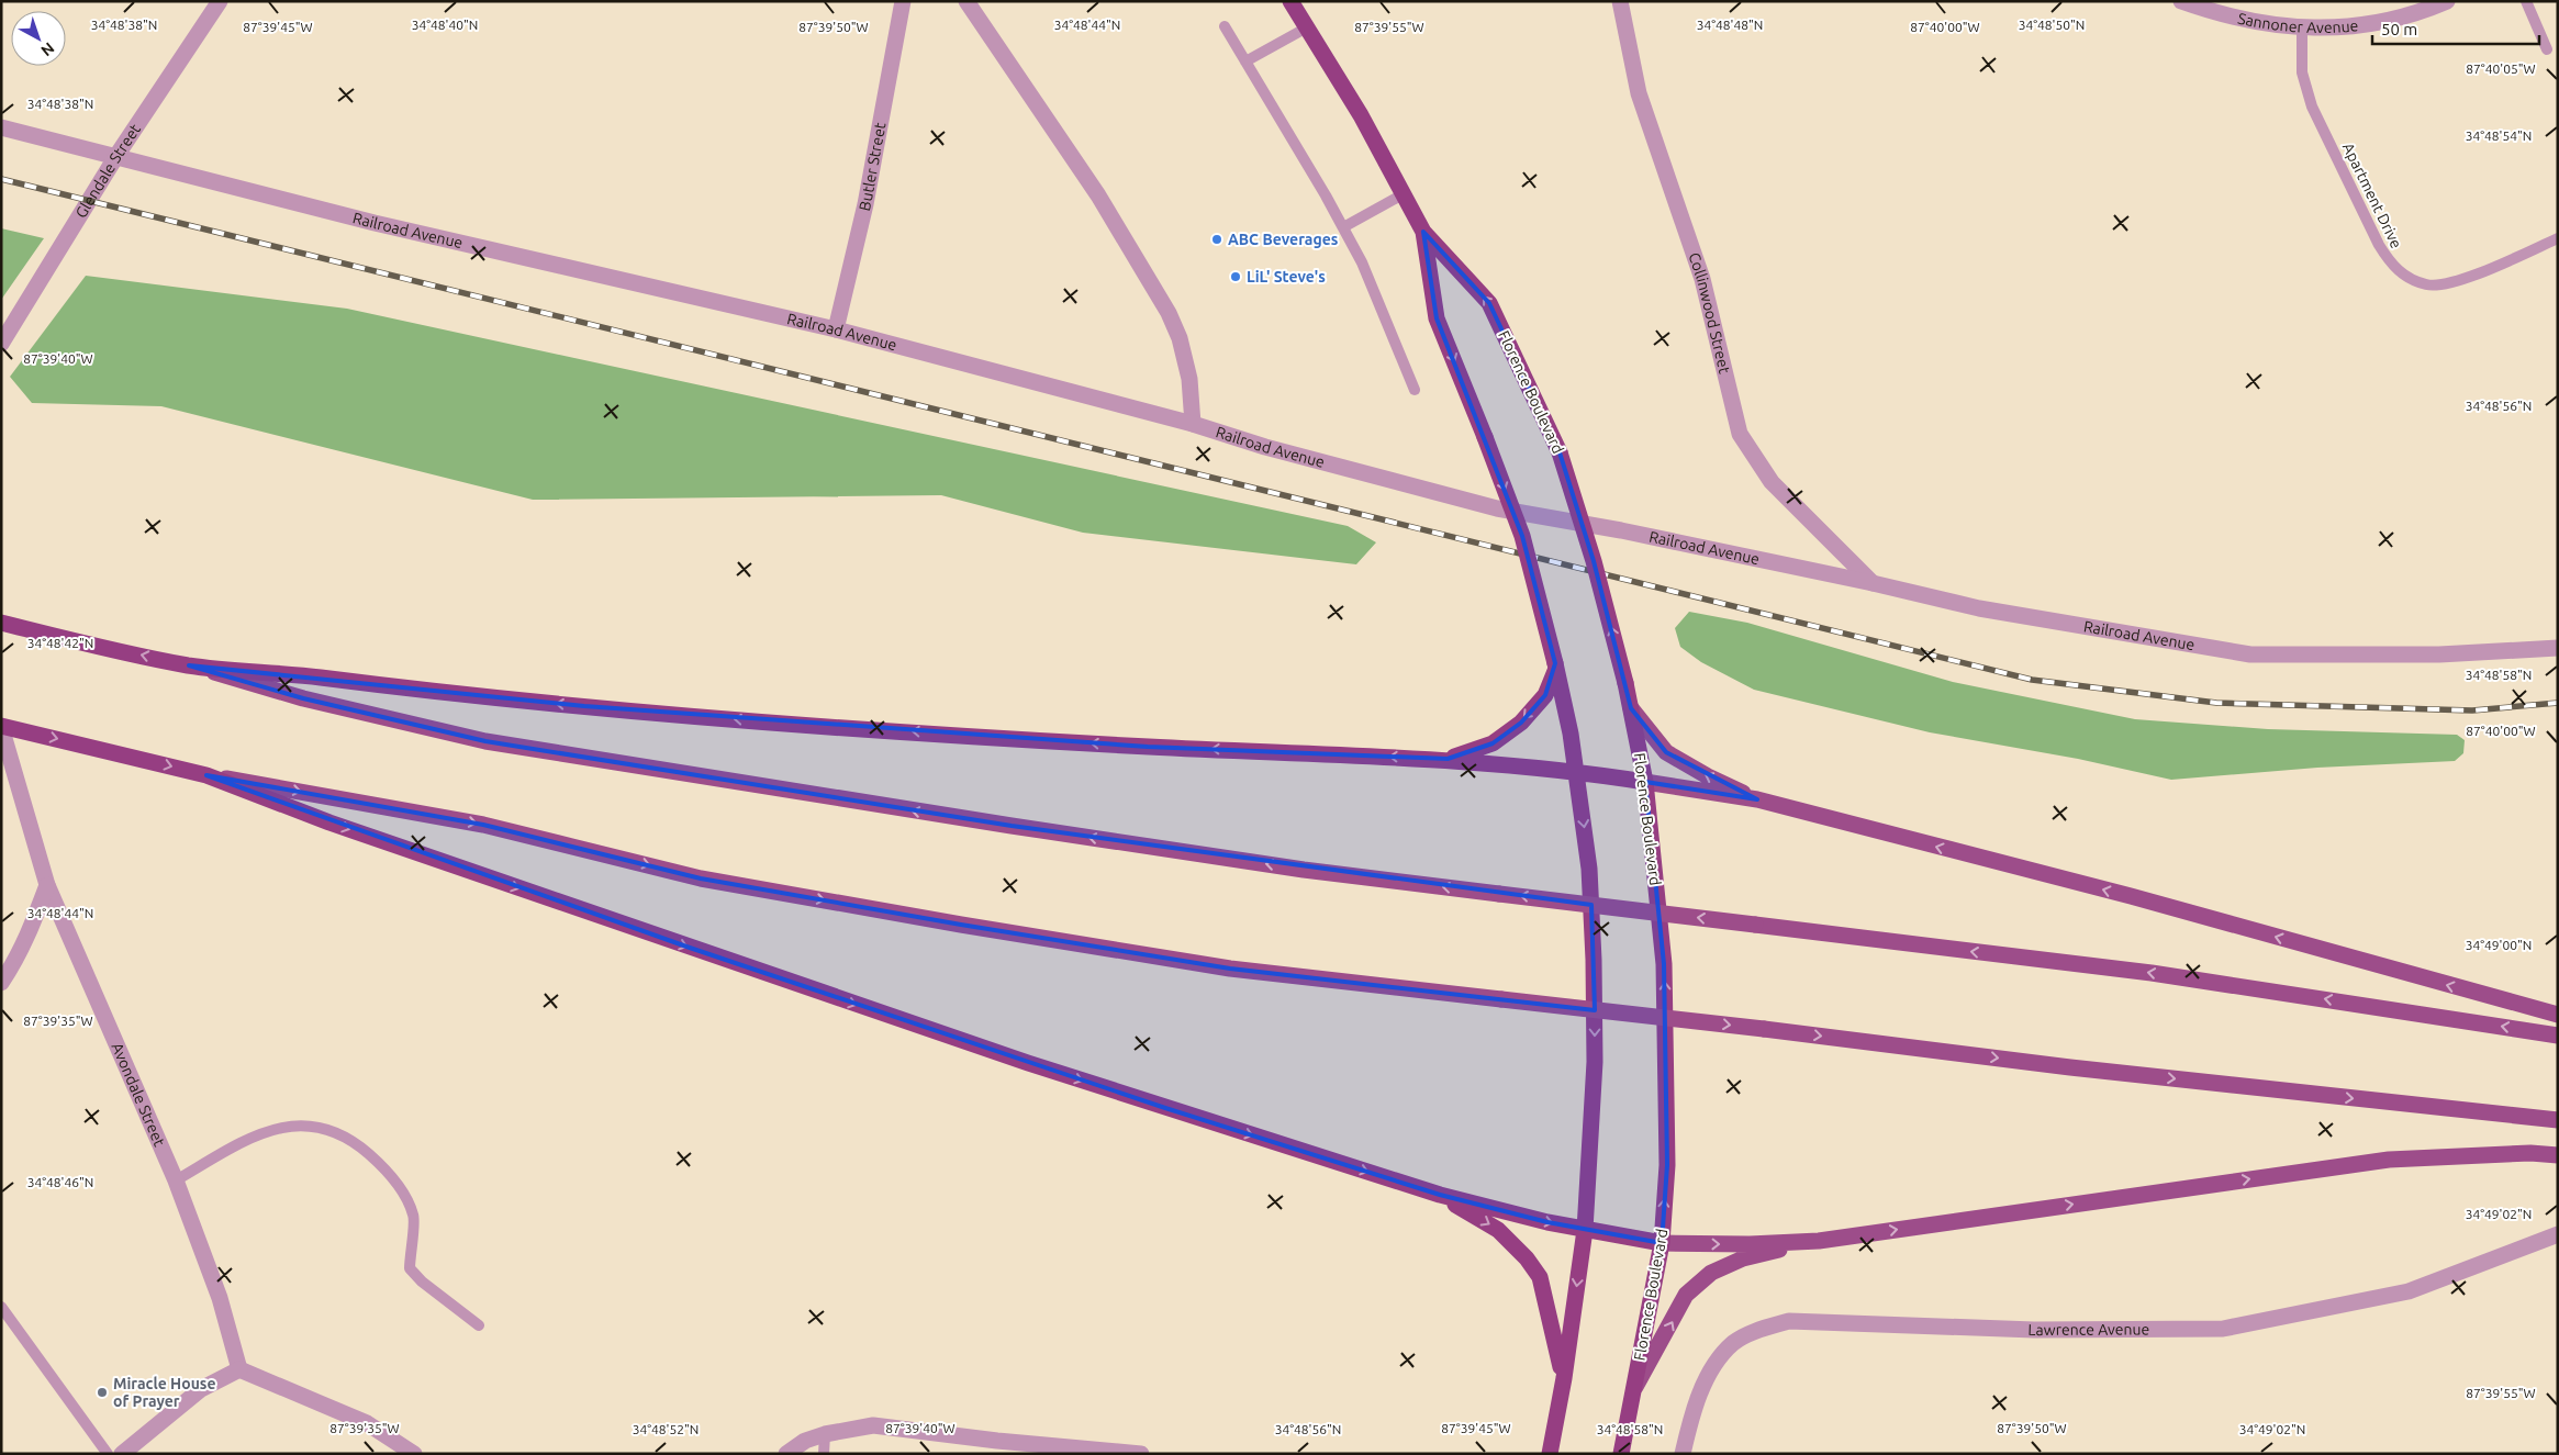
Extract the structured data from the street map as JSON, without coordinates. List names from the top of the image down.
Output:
{
  "streets": {
    "highway": ["Florence Boulevard"],
    "street": [
      "Sannoner Avenue",
      "Butler Street",
      "Glendale Street",
      "Railroad Avenue",
      "Collinwood Street",
      "Avondale Street",
      "Lawrence Avenue"
    ],
    "lane": ["Apartment Drive"]
  },
  "crossings": [
    ["Sannoner Avenue", "Apartment Drive"],
    ["Butler Street", "Railroad Avenue"],
    ["Glendale Street", "Railroad Avenue"],
    ["Railroad Avenue", "Collinwood Street"]
  ],
  "places": ["ABC Beverages", "LiL' Steve's", "Miracle House of Prayer"],
  "scale_bar": "50 m",
  "north": "bottom right",
  "coordinates": [
    "34°48'38\"N",
    "34°48'40\"N",
    "34°48'44\"N",
    "34°48'48\"N",
    "34°48'50\"N",
    "87°39'45\"W",
    "87°39'50\"W",
    "87°39'55\"W",
    "87°40'00\"W",
    "87°40'05\"W",
    "34°48'54\"N",
    "87°39'40\"W",
    "34°48'56\"N",
    "34°48'42\"N",
    "34°48'58\"N",
    "34°49'00\"N",
    "87°39'35\"W",
    "34°48'46\"N",
    "34°49'02\"N",
    "34°48'52\"N"
  ]
}
